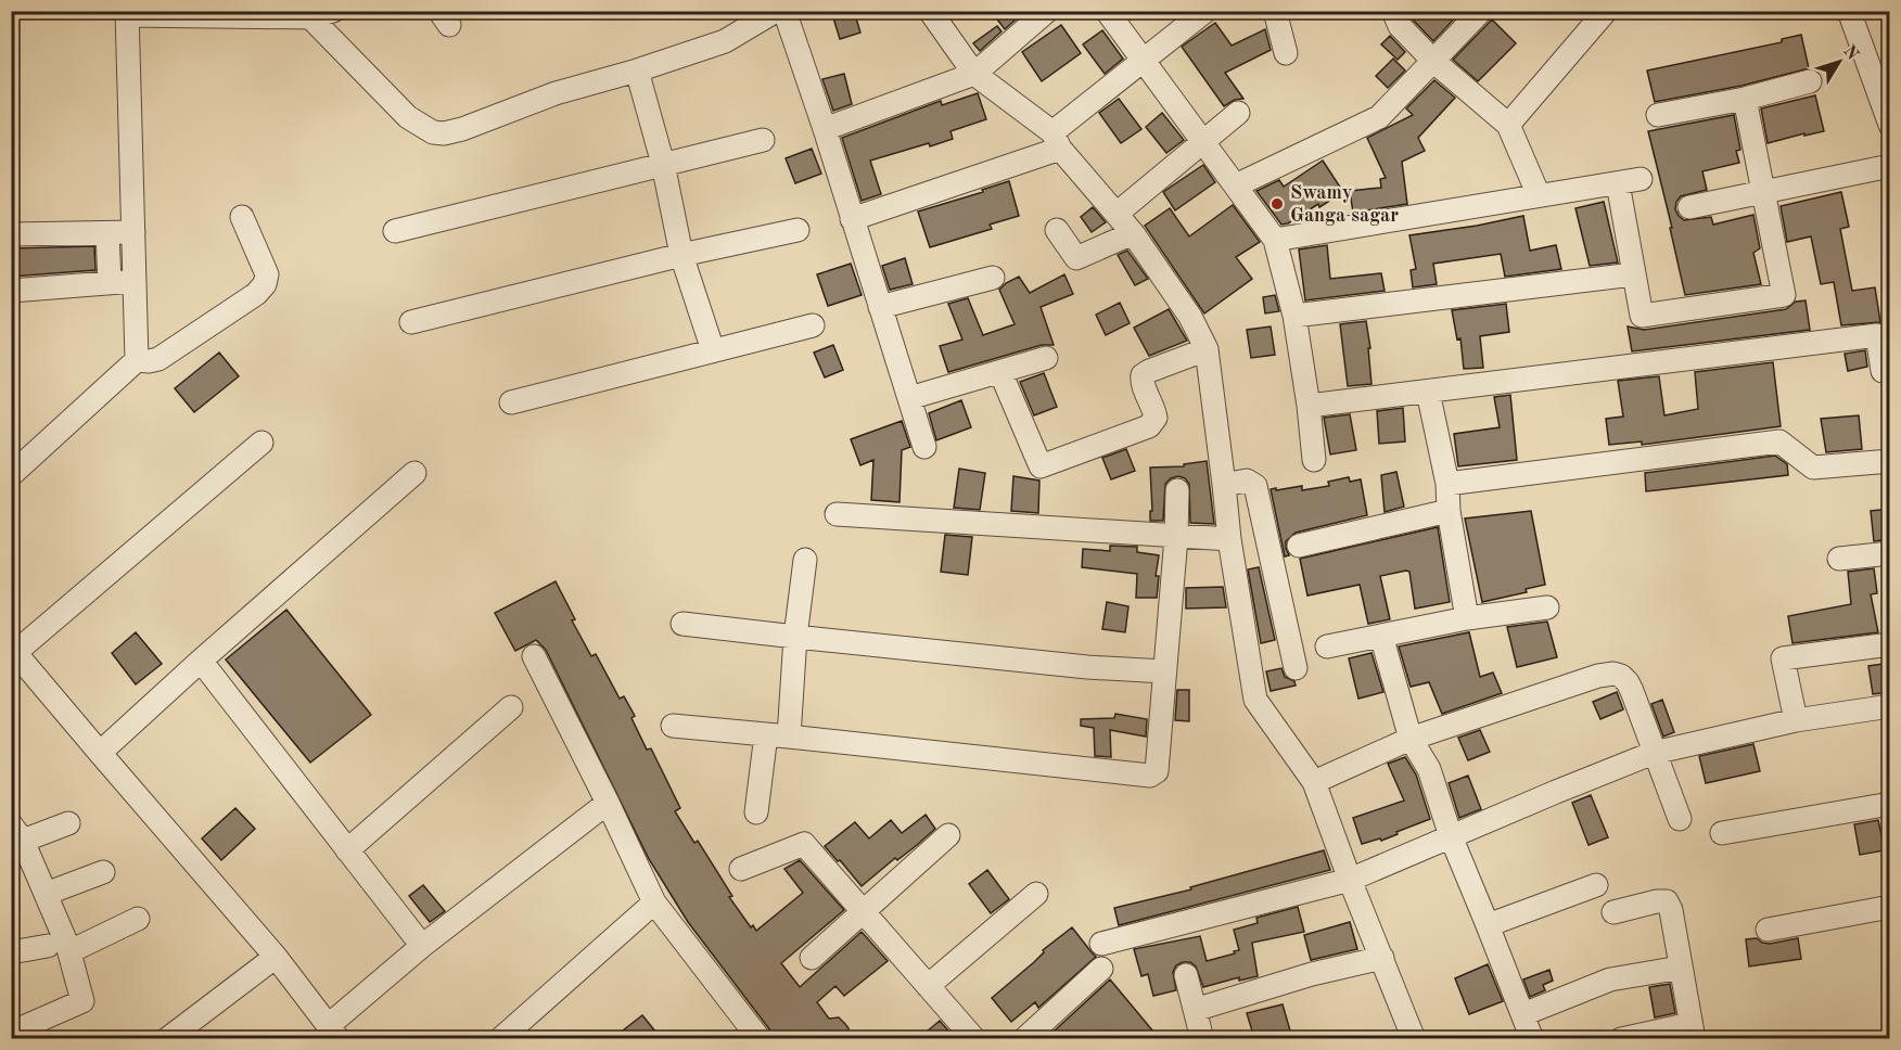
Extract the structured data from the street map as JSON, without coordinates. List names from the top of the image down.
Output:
{
  "places": ["Swamy Ganga sagar"],
  "north": "top right"
}
